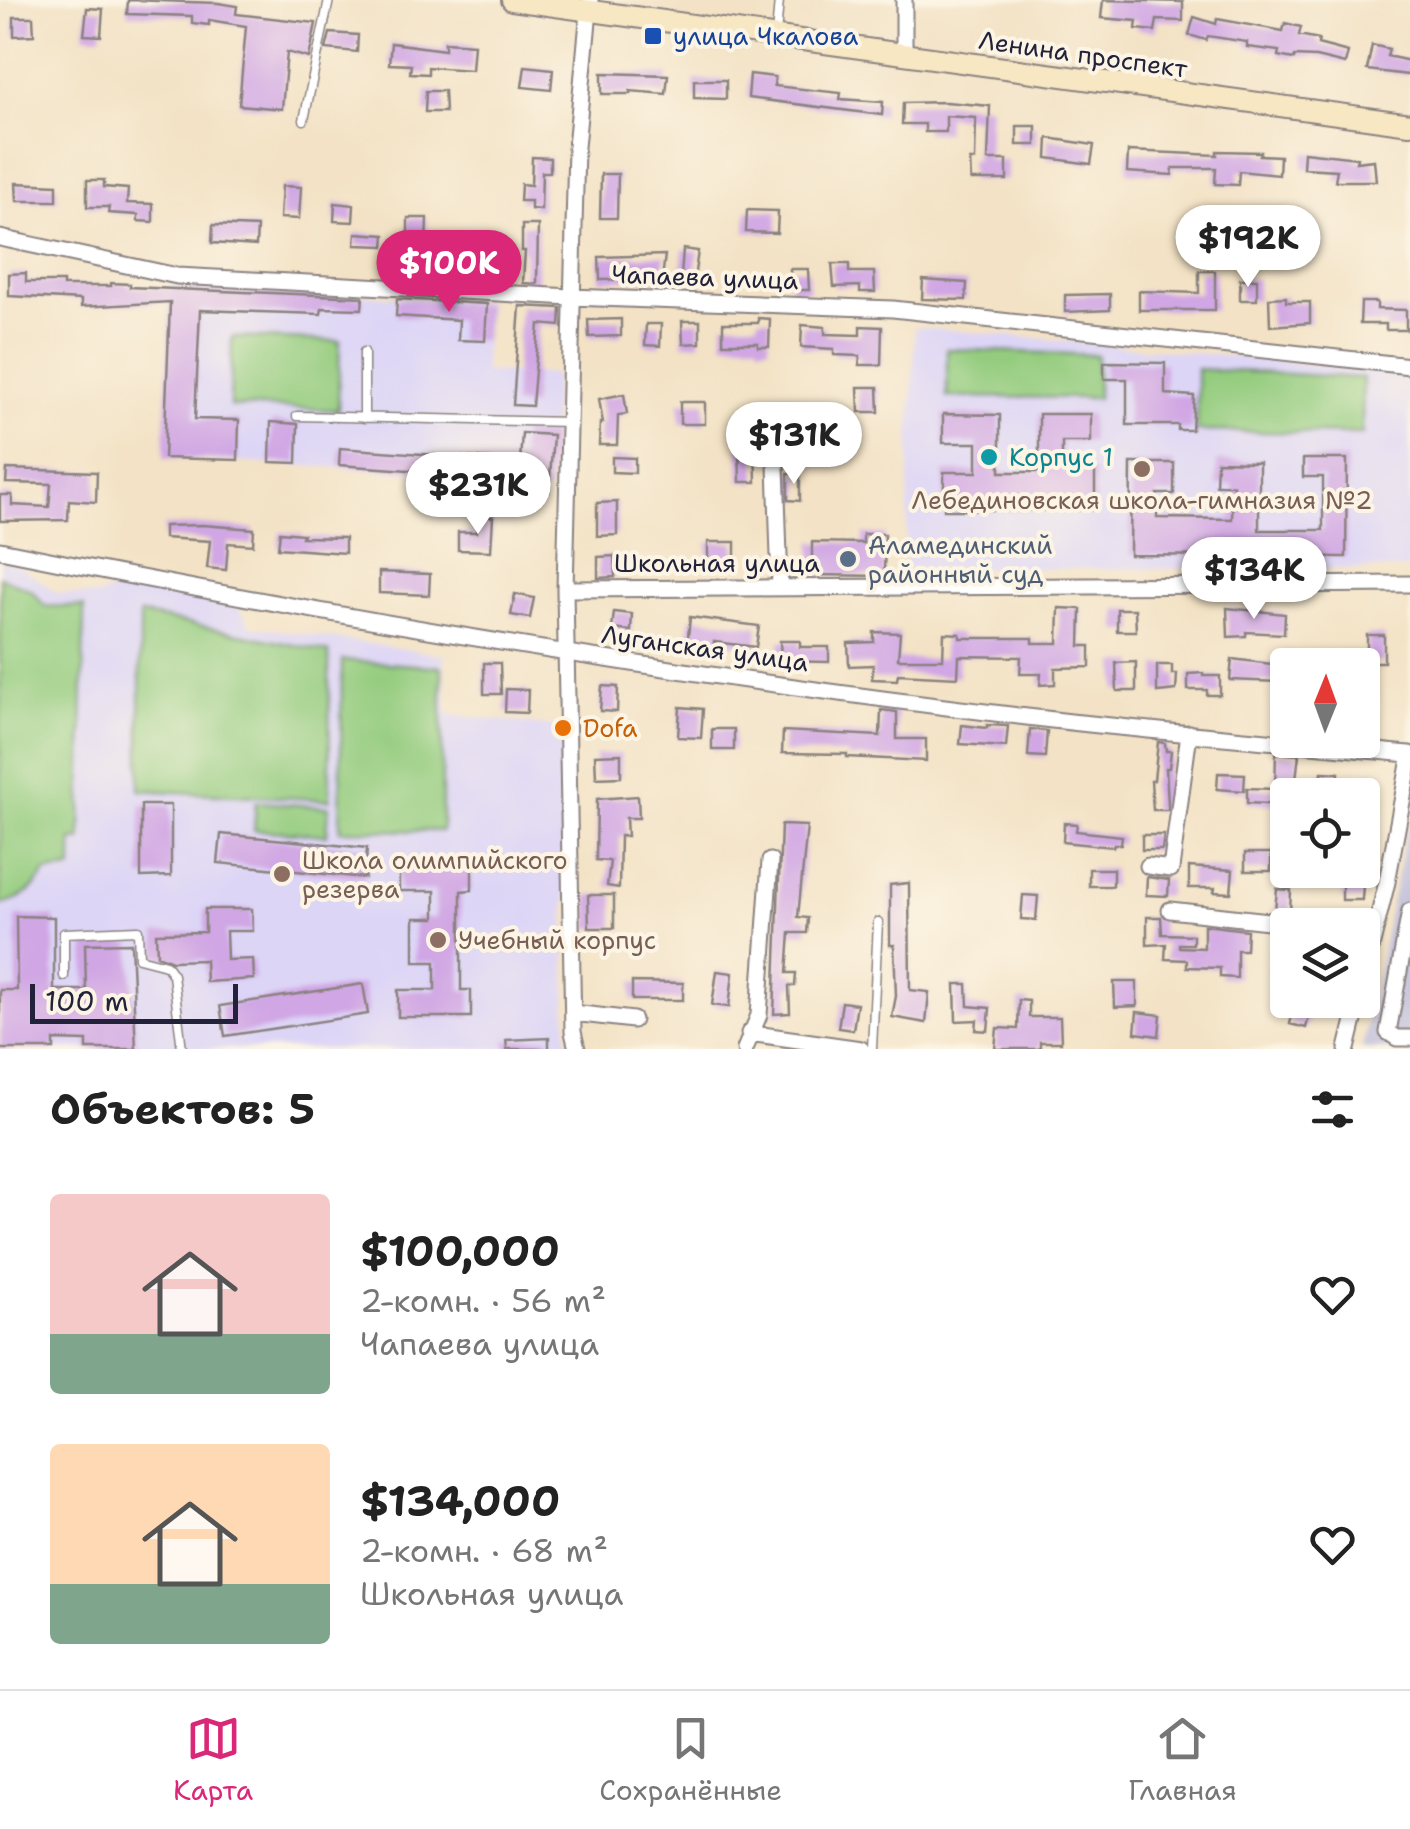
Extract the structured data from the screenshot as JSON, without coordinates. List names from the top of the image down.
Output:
{
  "streets": {
    "main road": ["Ленина проспект"],
    "street": ["Чапаева улица", "Школьная улица", "Луганская улица"]
  },
  "places": {
    "transit": ["улица Чкалова"],
    "other": [
      "Корпус 1",
      "Лебединовская школа-гимназия №2",
      "Аламединский районный суд",
      "Dofa",
      "Школа олимпийского резерва",
      "Учебный корпус"
    ]
  },
  "scale_bar": "100 m",
  "north": "top",
  "page": {
    "price": [
      "$192K",
      "$100K",
      "$131K",
      "$231K",
      "$134K"
    ],
    "scale": "100 m",
    "heading": "Объектов: 5",
    "list": [
      {
        "name": "$100,000",
        "note": "2-комн. · 56 m² · Чапаева улица"
      },
      {
        "name": "$134,000",
        "note": "2-комн. · 68 m² · Школьная улица"
      }
    ],
    "tabs": ["Карта", "Сохранённые", "Главная"]
  }
}
